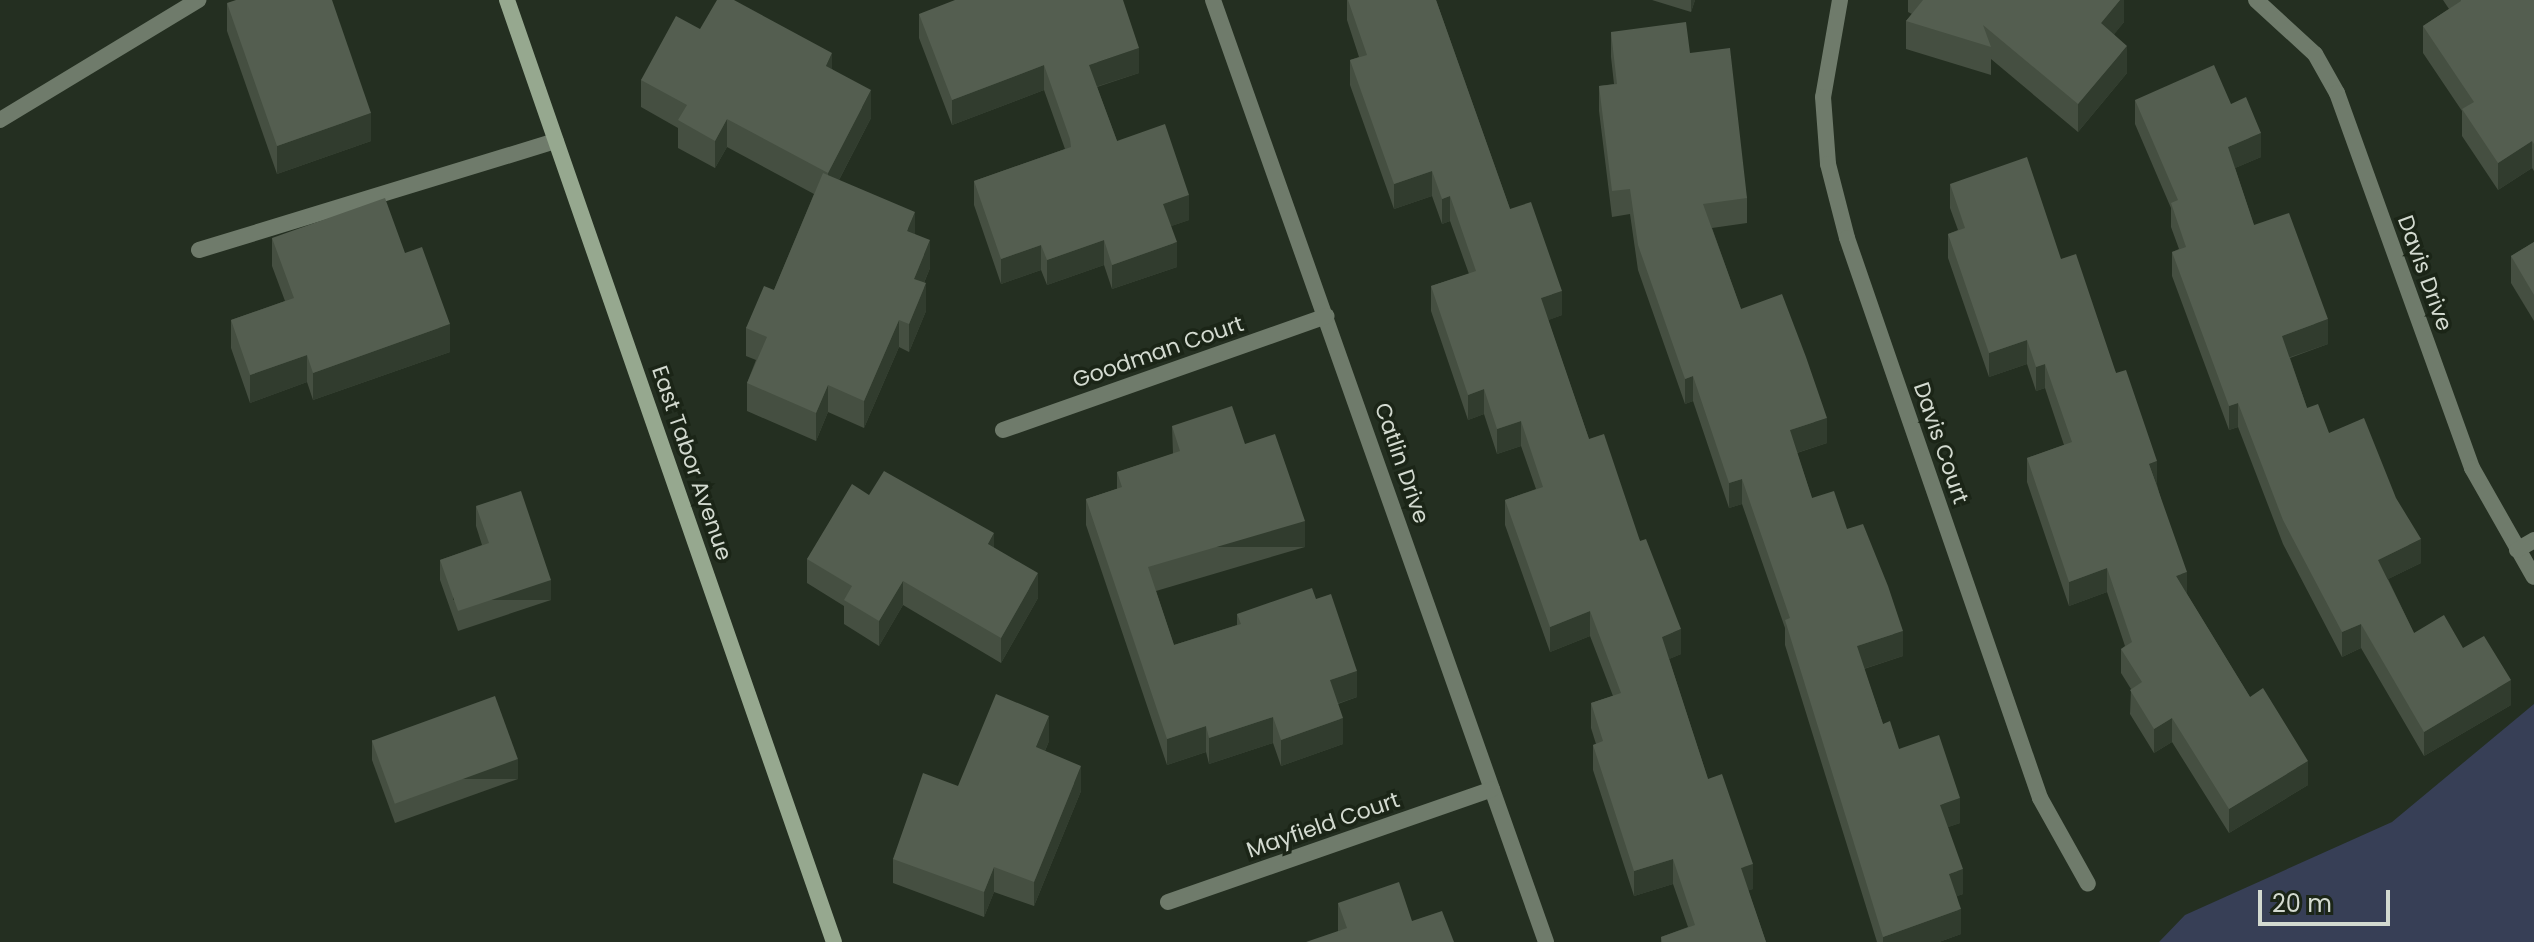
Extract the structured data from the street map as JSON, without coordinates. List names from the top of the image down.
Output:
{
  "streets": {
    "main road": ["East Tabor Avenue"],
    "street": [
      "Davis Drive",
      "Goodman Court",
      "Davis Court",
      "Catlin Drive",
      "Mayfield Court"
    ]
  },
  "crossings": [
    ["Goodman Court", "Catlin Drive"],
    ["Catlin Drive", "Mayfield Court"]
  ],
  "scale_bar": "20 m"
}
